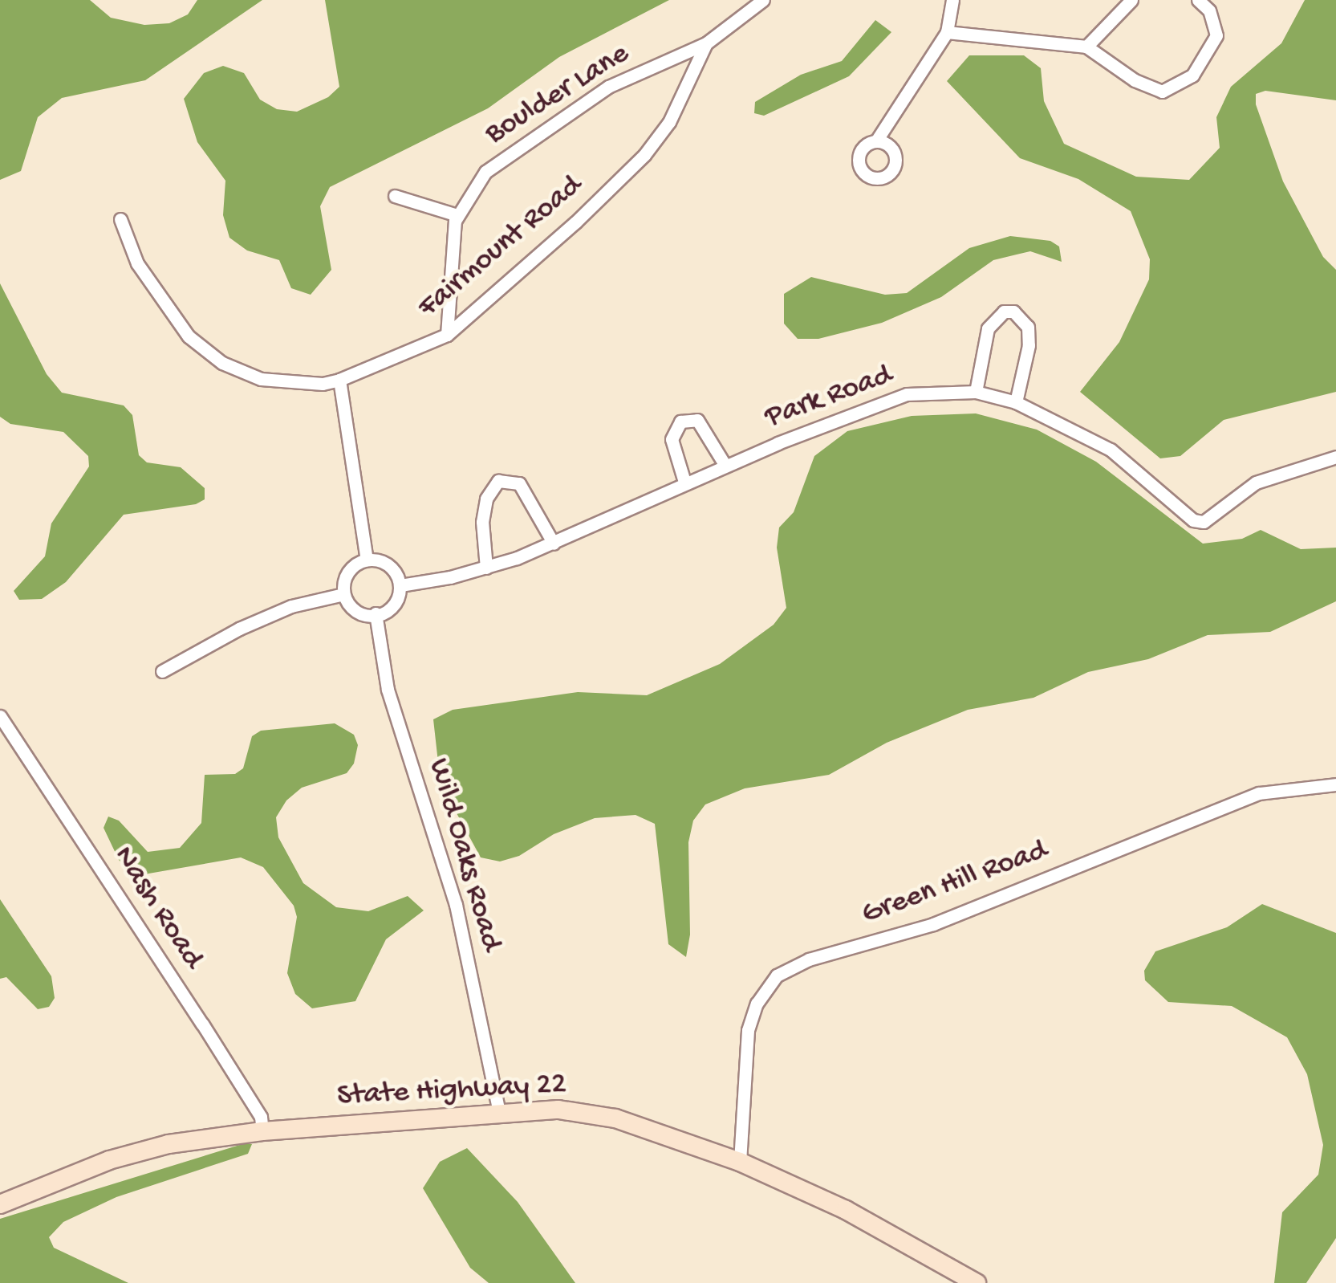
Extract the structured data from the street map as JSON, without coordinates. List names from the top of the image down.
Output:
{
  "streets": {
    "main road": ["State Highway 22"],
    "street": [
      "Boulder Lane",
      "Fairmount Road",
      "Park Road",
      "Wild Oaks Road",
      "Green Hill Road",
      "Nash Road"
    ]
  },
  "crossings": [
    ["Boulder Lane", "Fairmount Road"],
    ["Park Road", "Wild Oaks Road"],
    ["Wild Oaks Road", "State Highway 22"],
    ["Green Hill Road", "State Highway 22"],
    ["Nash Road", "State Highway 22"]
  ]
}
